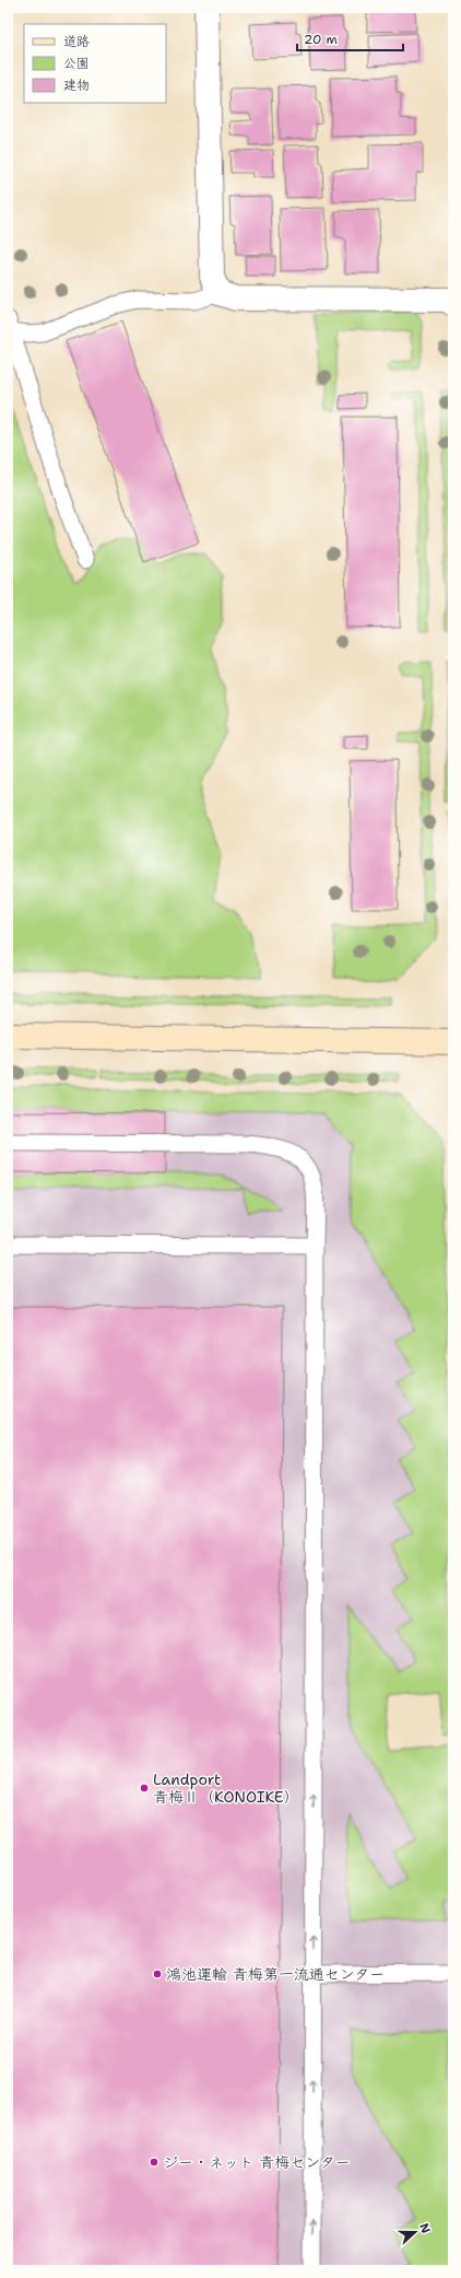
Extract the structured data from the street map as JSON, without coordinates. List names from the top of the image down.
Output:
{
  "places": ["Landport 青梅Ⅱ（KONOIKE）", "鴻池運輸 青梅第一流通センター", "ジー・ネット 青梅センター"],
  "legend": ["道路", "公園", "建物"],
  "scale_bar": "20 m",
  "north": "right"
}
